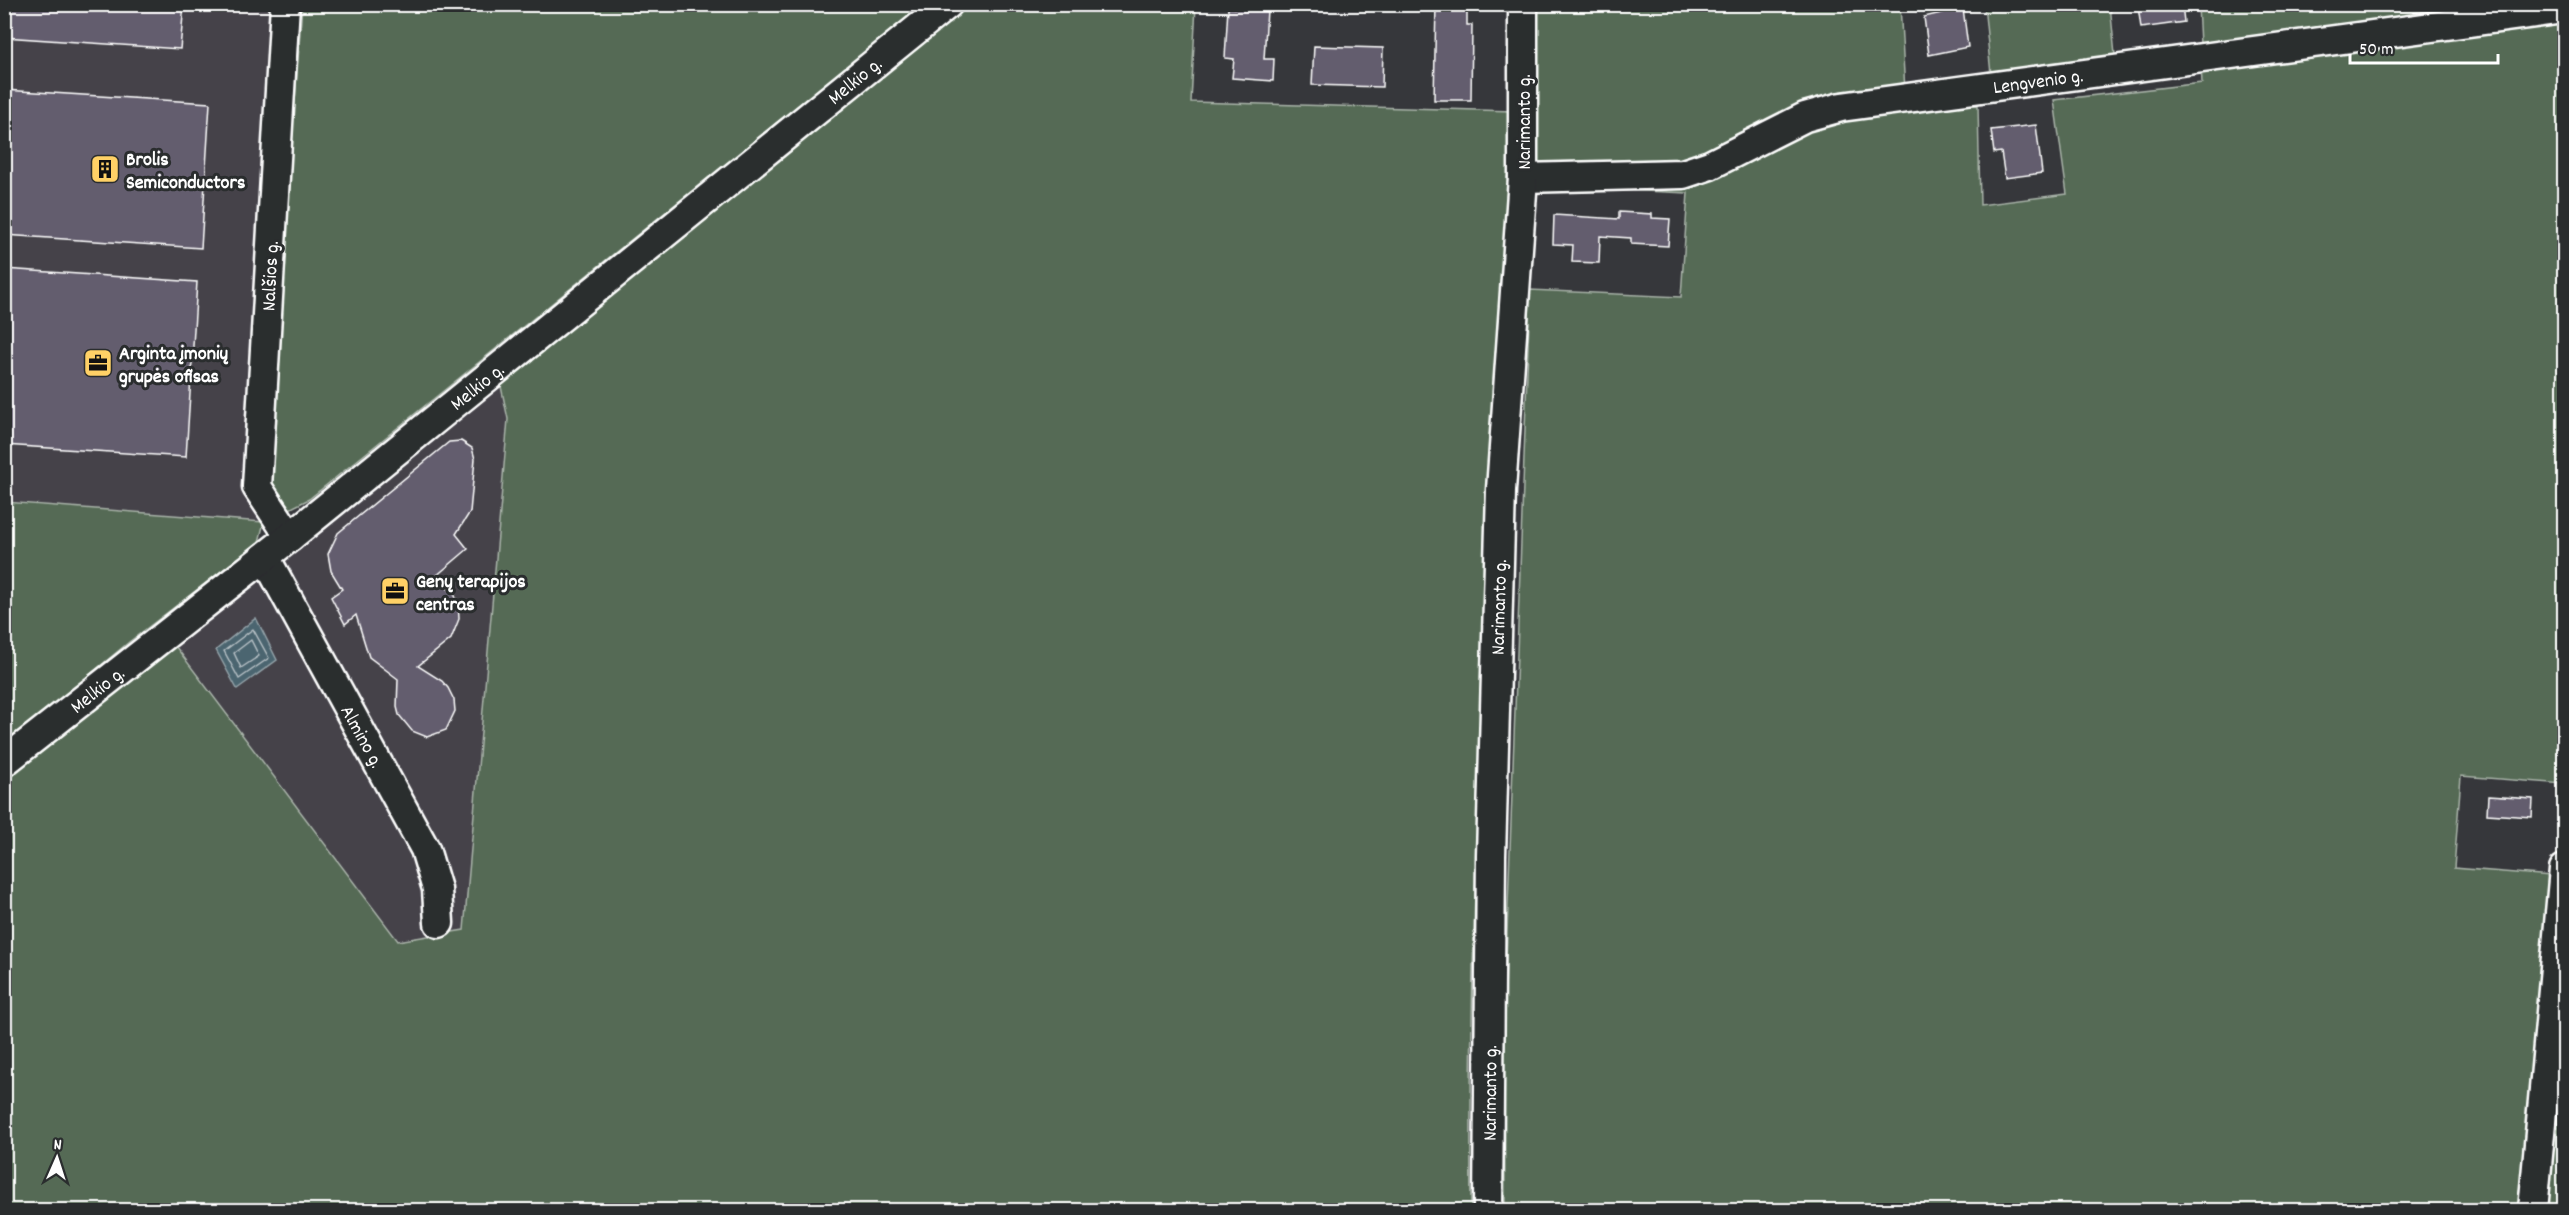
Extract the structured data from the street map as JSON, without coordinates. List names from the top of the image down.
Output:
{
  "streets": {
    "street": [
      "Melkio g.",
      "Lengvenio g.",
      "Narimanto g.",
      "Nalšios g.",
      "Almino g."
    ]
  },
  "crossings": [
    ["Melkio g.", "Nalšios g."],
    ["Melkio g.", "Almino g."],
    ["Lengvenio g.", "Narimanto g."]
  ],
  "places": {
    "building": ["Brolis Semiconductors"],
    "office": ["Arginta įmonių grupės ofisas", "Genų terapijos centras"]
  },
  "scale_bar": "50 m",
  "north": "top"
}
